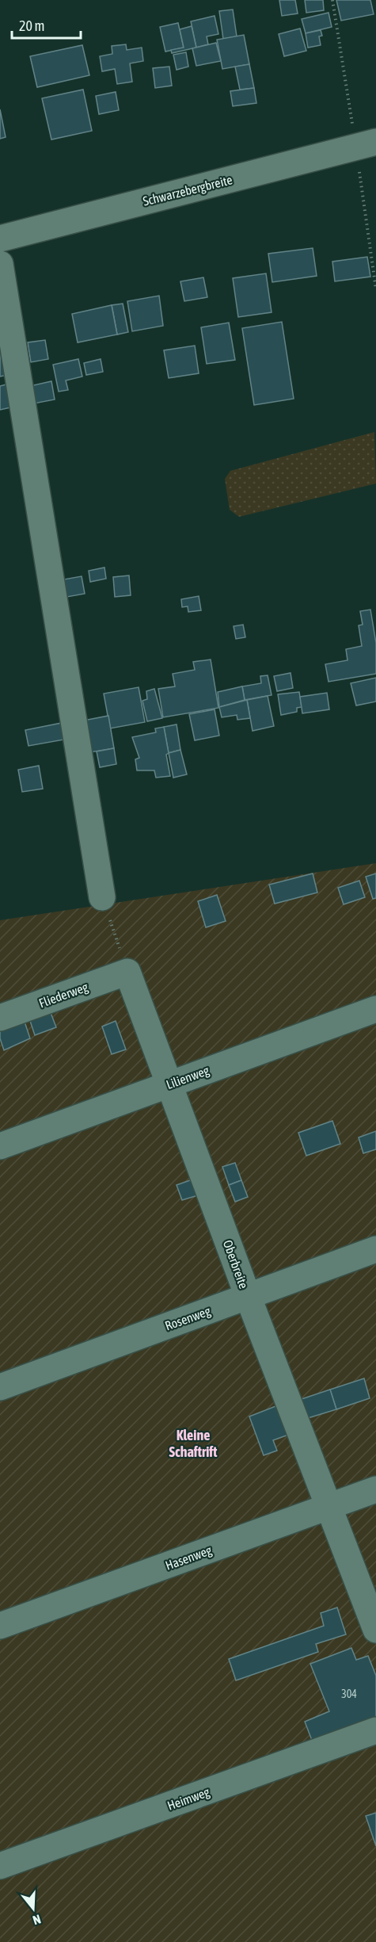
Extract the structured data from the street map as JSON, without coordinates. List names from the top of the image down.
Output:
{
  "streets": {
    "lane": [
      "Schwarzebergbreite",
      "Fliederweg",
      "Lilienweg",
      "Oberbreite",
      "Rosenweg",
      "Hasenweg",
      "Heimweg"
    ]
  },
  "crossings": [
    ["Fliederweg", "Oberbreite"],
    ["Lilienweg", "Oberbreite"],
    ["Oberbreite", "Rosenweg"],
    ["Oberbreite", "Hasenweg"]
  ],
  "districts": ["Kleine Schaftrift"],
  "house_numbers": ["304"],
  "scale_bar": "20 m",
  "north": "bottom"
}
